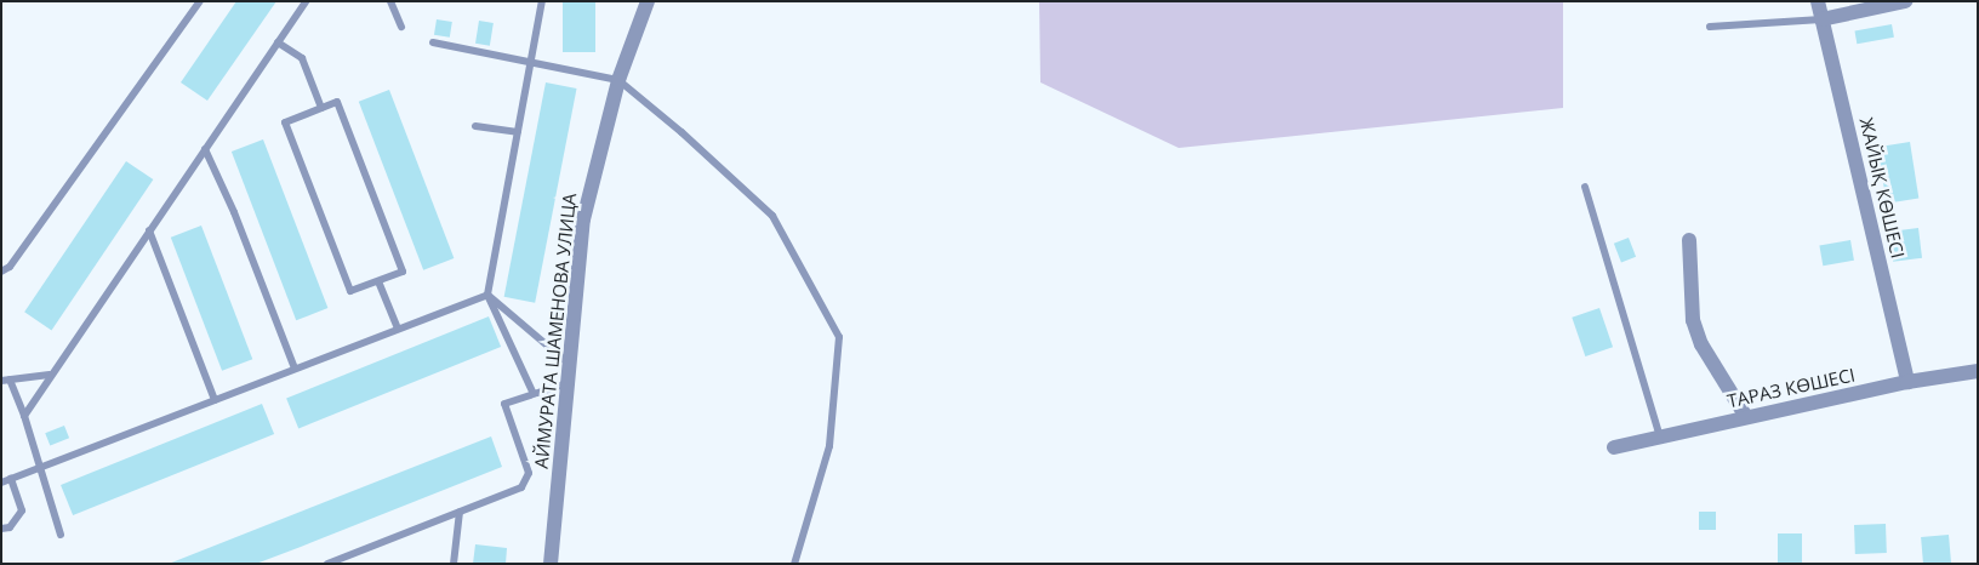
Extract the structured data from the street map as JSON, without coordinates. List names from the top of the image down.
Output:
{
  "streets": {
    "street": ["ЖАЙЫҚ КӨШЕСІ", "АЙМУРАТА ШАМЕНОВА УЛИЦА", "ТАРАЗ КӨШЕСІ"]
  },
  "crossings": [
    ["ЖАЙЫҚ КӨШЕСІ", "ТАРАЗ КӨШЕСІ"]
  ]
}
